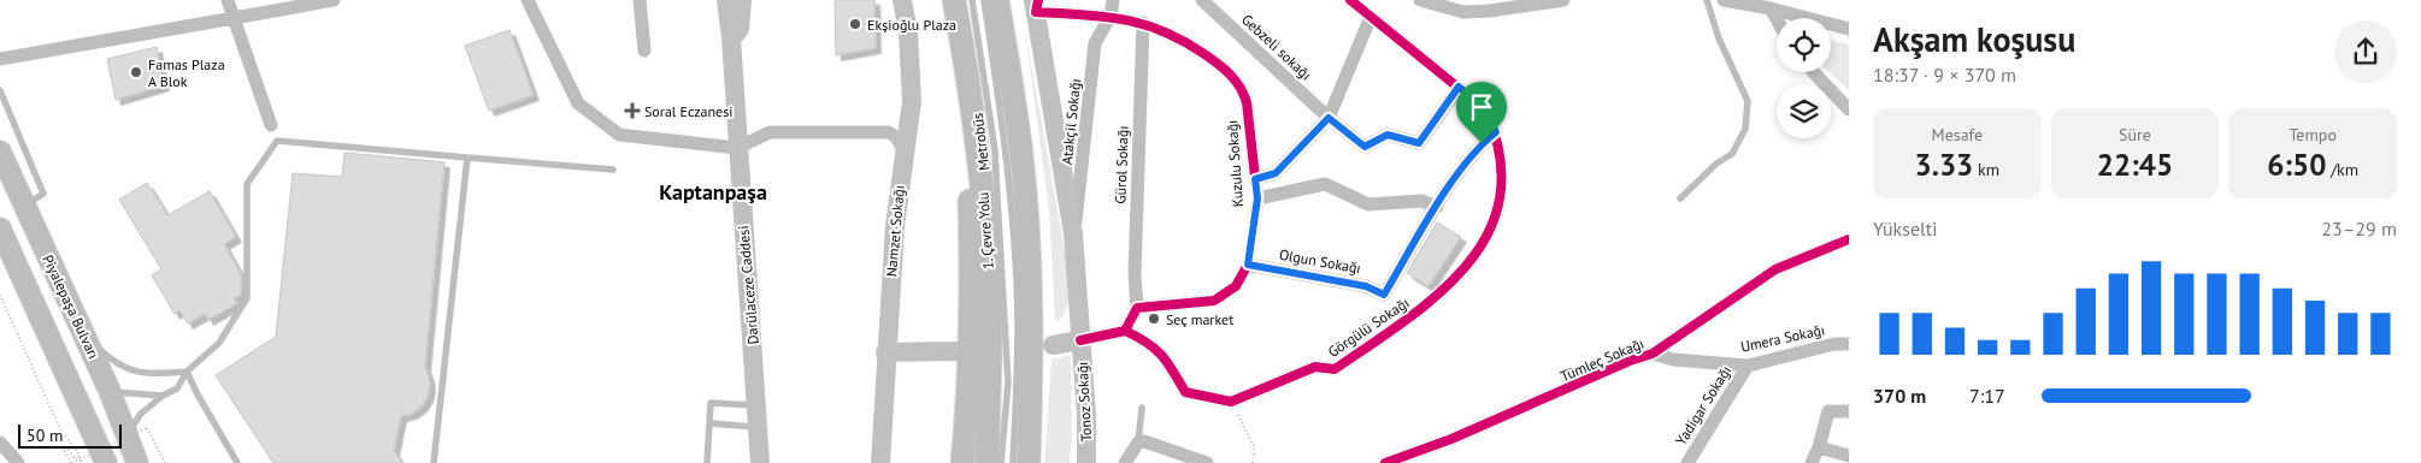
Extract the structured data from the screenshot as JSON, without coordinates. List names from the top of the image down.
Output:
{
  "streets": {
    "highway": ["1. Çevre Yolu"],
    "main road": [
      "Namzet Sokağı",
      "Darülaceze Caddesi",
      "Piyalepaşa Bulvarı",
      "Tonoz Sokağı"
    ],
    "street": [
      "Gebzeli sokağı",
      "Atakçil Sokağı",
      "Kuzulu Sokağı",
      "Gürol Sokağı",
      "Olgun Sokağı",
      "Görgülü Sokağı",
      "Umera Sokağı",
      "Tümleç Sokağı",
      "Yadigar Sokağı"
    ],
    "lane": ["Metrobüs"]
  },
  "crossings": [
    ["Gebzeli sokağı", "Görgülü Sokağı"],
    ["Atakçil Sokağı", "Kuzulu Sokağı"],
    ["Atakçil Sokağı", "Tonoz Sokağı"],
    ["Kuzulu Sokağı", "Gürol Sokağı"],
    ["Kuzulu Sokağı", "Olgun Sokağı"],
    ["Kuzulu Sokağı", "Tonoz Sokağı"],
    ["Umera Sokağı", "Tümleç Sokağı"],
    ["Umera Sokağı", "Yadigar Sokağı"]
  ],
  "districts": ["Kaptanpaşa"],
  "places": {
    "other": ["Ekşioğlu Plaza", "Famas Plaza A Blok", "Seç market"],
    "health": ["Soral Eczanesi"]
  },
  "scale_bar": "50 m",
  "page": {
    "heading": ["Akşam koşusu", "18:37 · 9 × 370 m"],
    "stats": [
      ["Mesafe", "3.33 km"],
      ["Süre", "22:45"],
      ["Tempo", "6:50 /km"]
    ],
    "chart": ["Yükselti", "23–29 m"],
    "list": [
      {
        "name": "370 m",
        "note": "7:17"
      }
    ],
    "scale": "50 m"
  }
}
